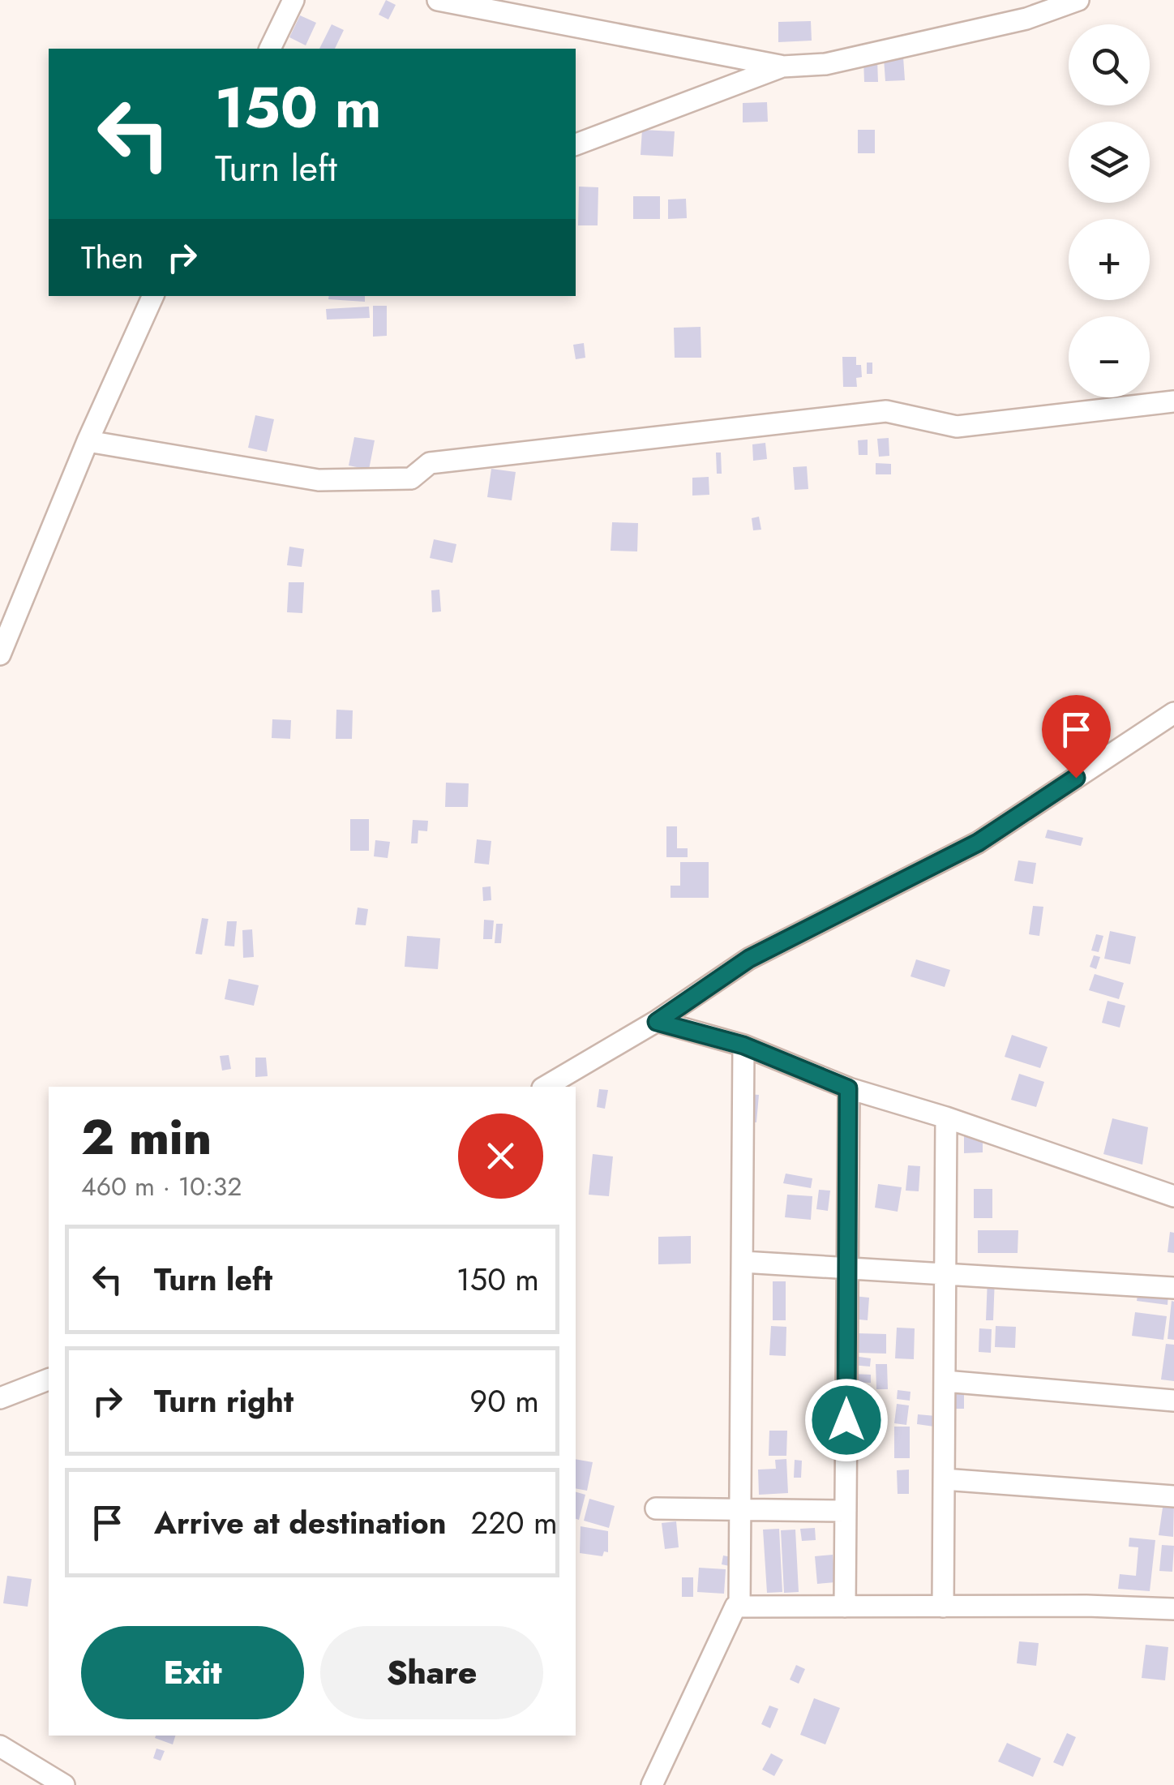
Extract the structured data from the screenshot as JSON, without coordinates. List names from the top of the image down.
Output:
{
  "page": {
    "map_buttons": ["+", "−"],
    "turn": ["150 m", "Turn left"],
    "then": "Then",
    "heading": ["2 min", "460 m · 10:32"],
    "list": [
      {
        "name": "Turn left",
        "value": "150 m"
      },
      {
        "name": "Turn right",
        "value": "90 m"
      },
      {
        "name": "Arrive at destination",
        "value": "220 m"
      }
    ],
    "buttons": ["Exit", "Share"]
  }
}
